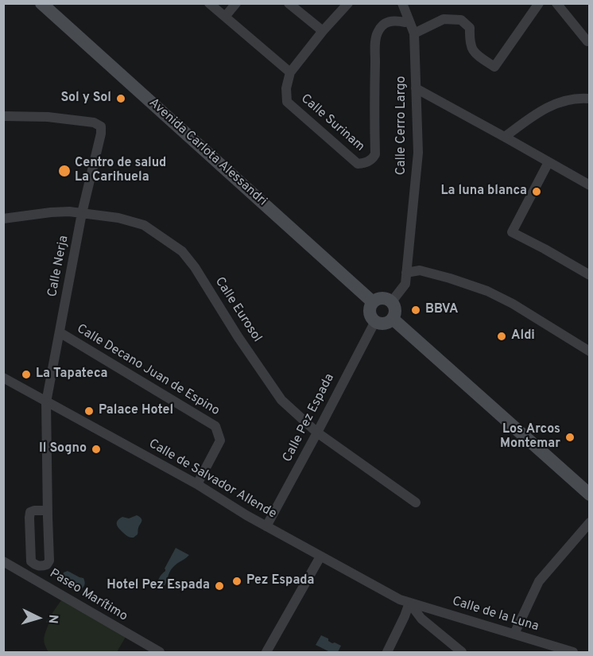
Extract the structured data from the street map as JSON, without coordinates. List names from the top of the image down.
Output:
{
  "streets": {
    "main road": ["Avenida Carlota Alessandri"],
    "street": [
      "Calle Surinam",
      "Calle Cerro Largo",
      "Calle Nerja",
      "Calle Eurosol",
      "Calle Decano Juan de Espino",
      "Calle Pez Espada",
      "Calle de Salvador Allende",
      "Paseo Marítimo",
      "Calle de la Luna"
    ]
  },
  "crossings": [
    ["Calle Surinam", "Calle Cerro Largo"],
    ["Calle Cerro Largo", "Avenida Carlota Alessandri"],
    ["Calle Cerro Largo", "Calle Pez Espada"],
    ["Avenida Carlota Alessandri", "Calle Pez Espada"],
    ["Calle Nerja", "Calle Eurosol"],
    ["Calle Nerja", "Calle Decano Juan de Espino"],
    ["Calle Nerja", "Calle de Salvador Allende"],
    ["Calle Eurosol", "Calle Pez Espada"],
    ["Calle Decano Juan de Espino", "Calle de Salvador Allende"],
    ["Calle Pez Espada", "Calle de Salvador Allende"],
    ["Calle de Salvador Allende", "Calle de la Luna"]
  ],
  "places": [
    "Sol y Sol",
    "Centro de salud La Carihuela",
    "La luna blanca",
    "BBVA",
    "Aldi",
    "La Tapateca",
    "Palace Hotel",
    "Los Arcos Montemar",
    "Il Sogno",
    "Pez Espada",
    "Hotel Pez Espada"
  ],
  "north": "right"
}
